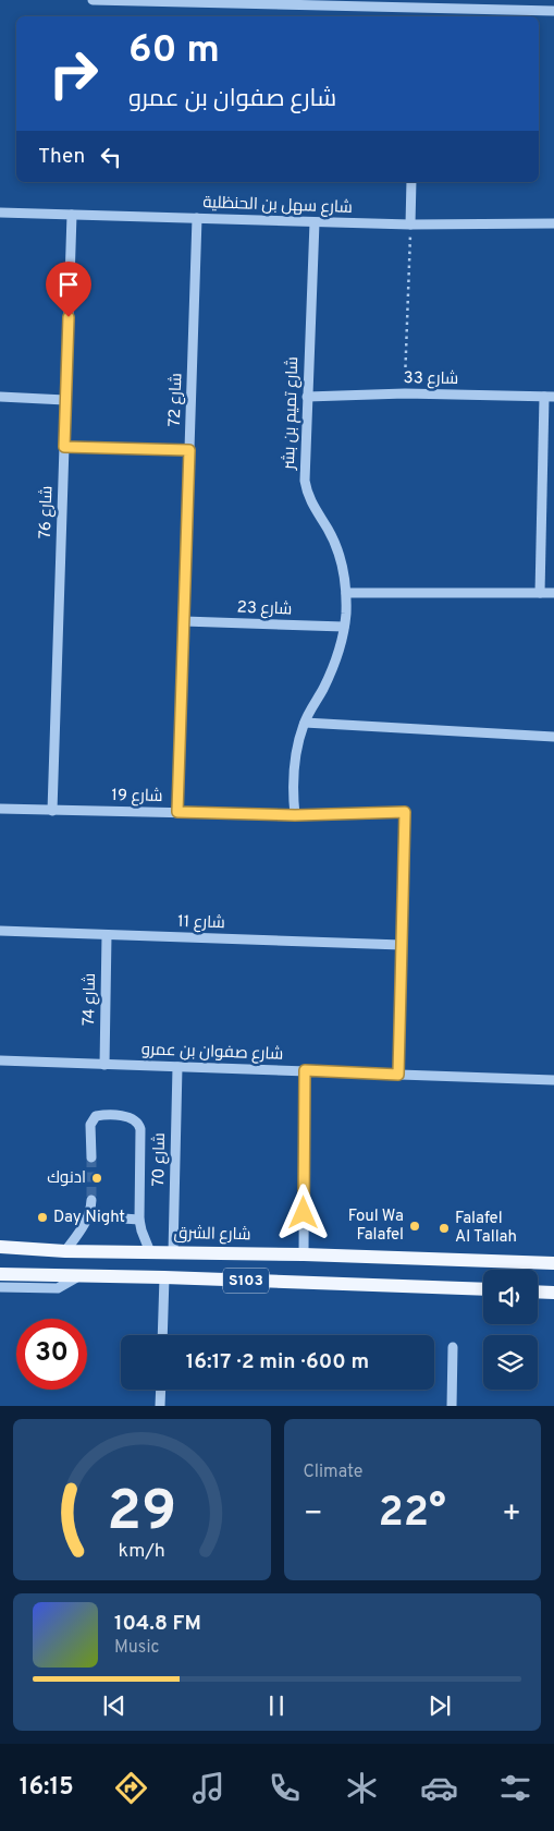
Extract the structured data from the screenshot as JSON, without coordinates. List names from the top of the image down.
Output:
{
  "streets": {
    "main road": ["شارع الشرق", "S103"],
    "street": [
      "شارع سهل بن الحنظلية",
      "شارع 33",
      "شارع 72",
      "شارع تميم بن بشر",
      "شارع 76",
      "شارع 23",
      "شارع 19",
      "شارع 11",
      "شارع 74",
      "شارع صفوان بن عمرو",
      "شارع 70"
    ]
  },
  "crossings": [
    ["شارع سهل بن الحنظلية", "شارع 72"],
    ["شارع سهل بن الحنظلية", "شارع تميم بن بشر"],
    ["شارع سهل بن الحنظلية", "شارع 76"],
    ["شارع 33", "شارع تميم بن بشر"],
    ["شارع 72", "شارع 23"],
    ["شارع 72", "شارع 19"],
    ["شارع تميم بن بشر", "شارع 23"],
    ["شارع تميم بن بشر", "شارع 19"],
    ["شارع 76", "شارع 19"],
    ["شارع 19", "شارع 11"],
    ["شارع 11", "شارع 74"],
    ["شارع 74", "شارع صفوان بن عمرو"],
    ["شارع صفوان بن عمرو", "شارع 70"],
    ["شارع 70", "شارع الشرق"]
  ],
  "places": [
    "ادنوك",
    "Day Night",
    "Foul Wa Falafel",
    "Falafel Al Tallah"
  ],
  "page": {
    "turn": ["60 m", "شارع صفوان بن عمرو"],
    "then": "Then",
    "limit": "30",
    "trip": "16:17 · 2 min · 600 m",
    "tile": "Climate",
    "heat": ["−", "22°", "+"],
    "song": ["104.8 FM", "Music"],
    "tabs": "16:15",
    "gauge": ["29", "km/h"]
  }
}
